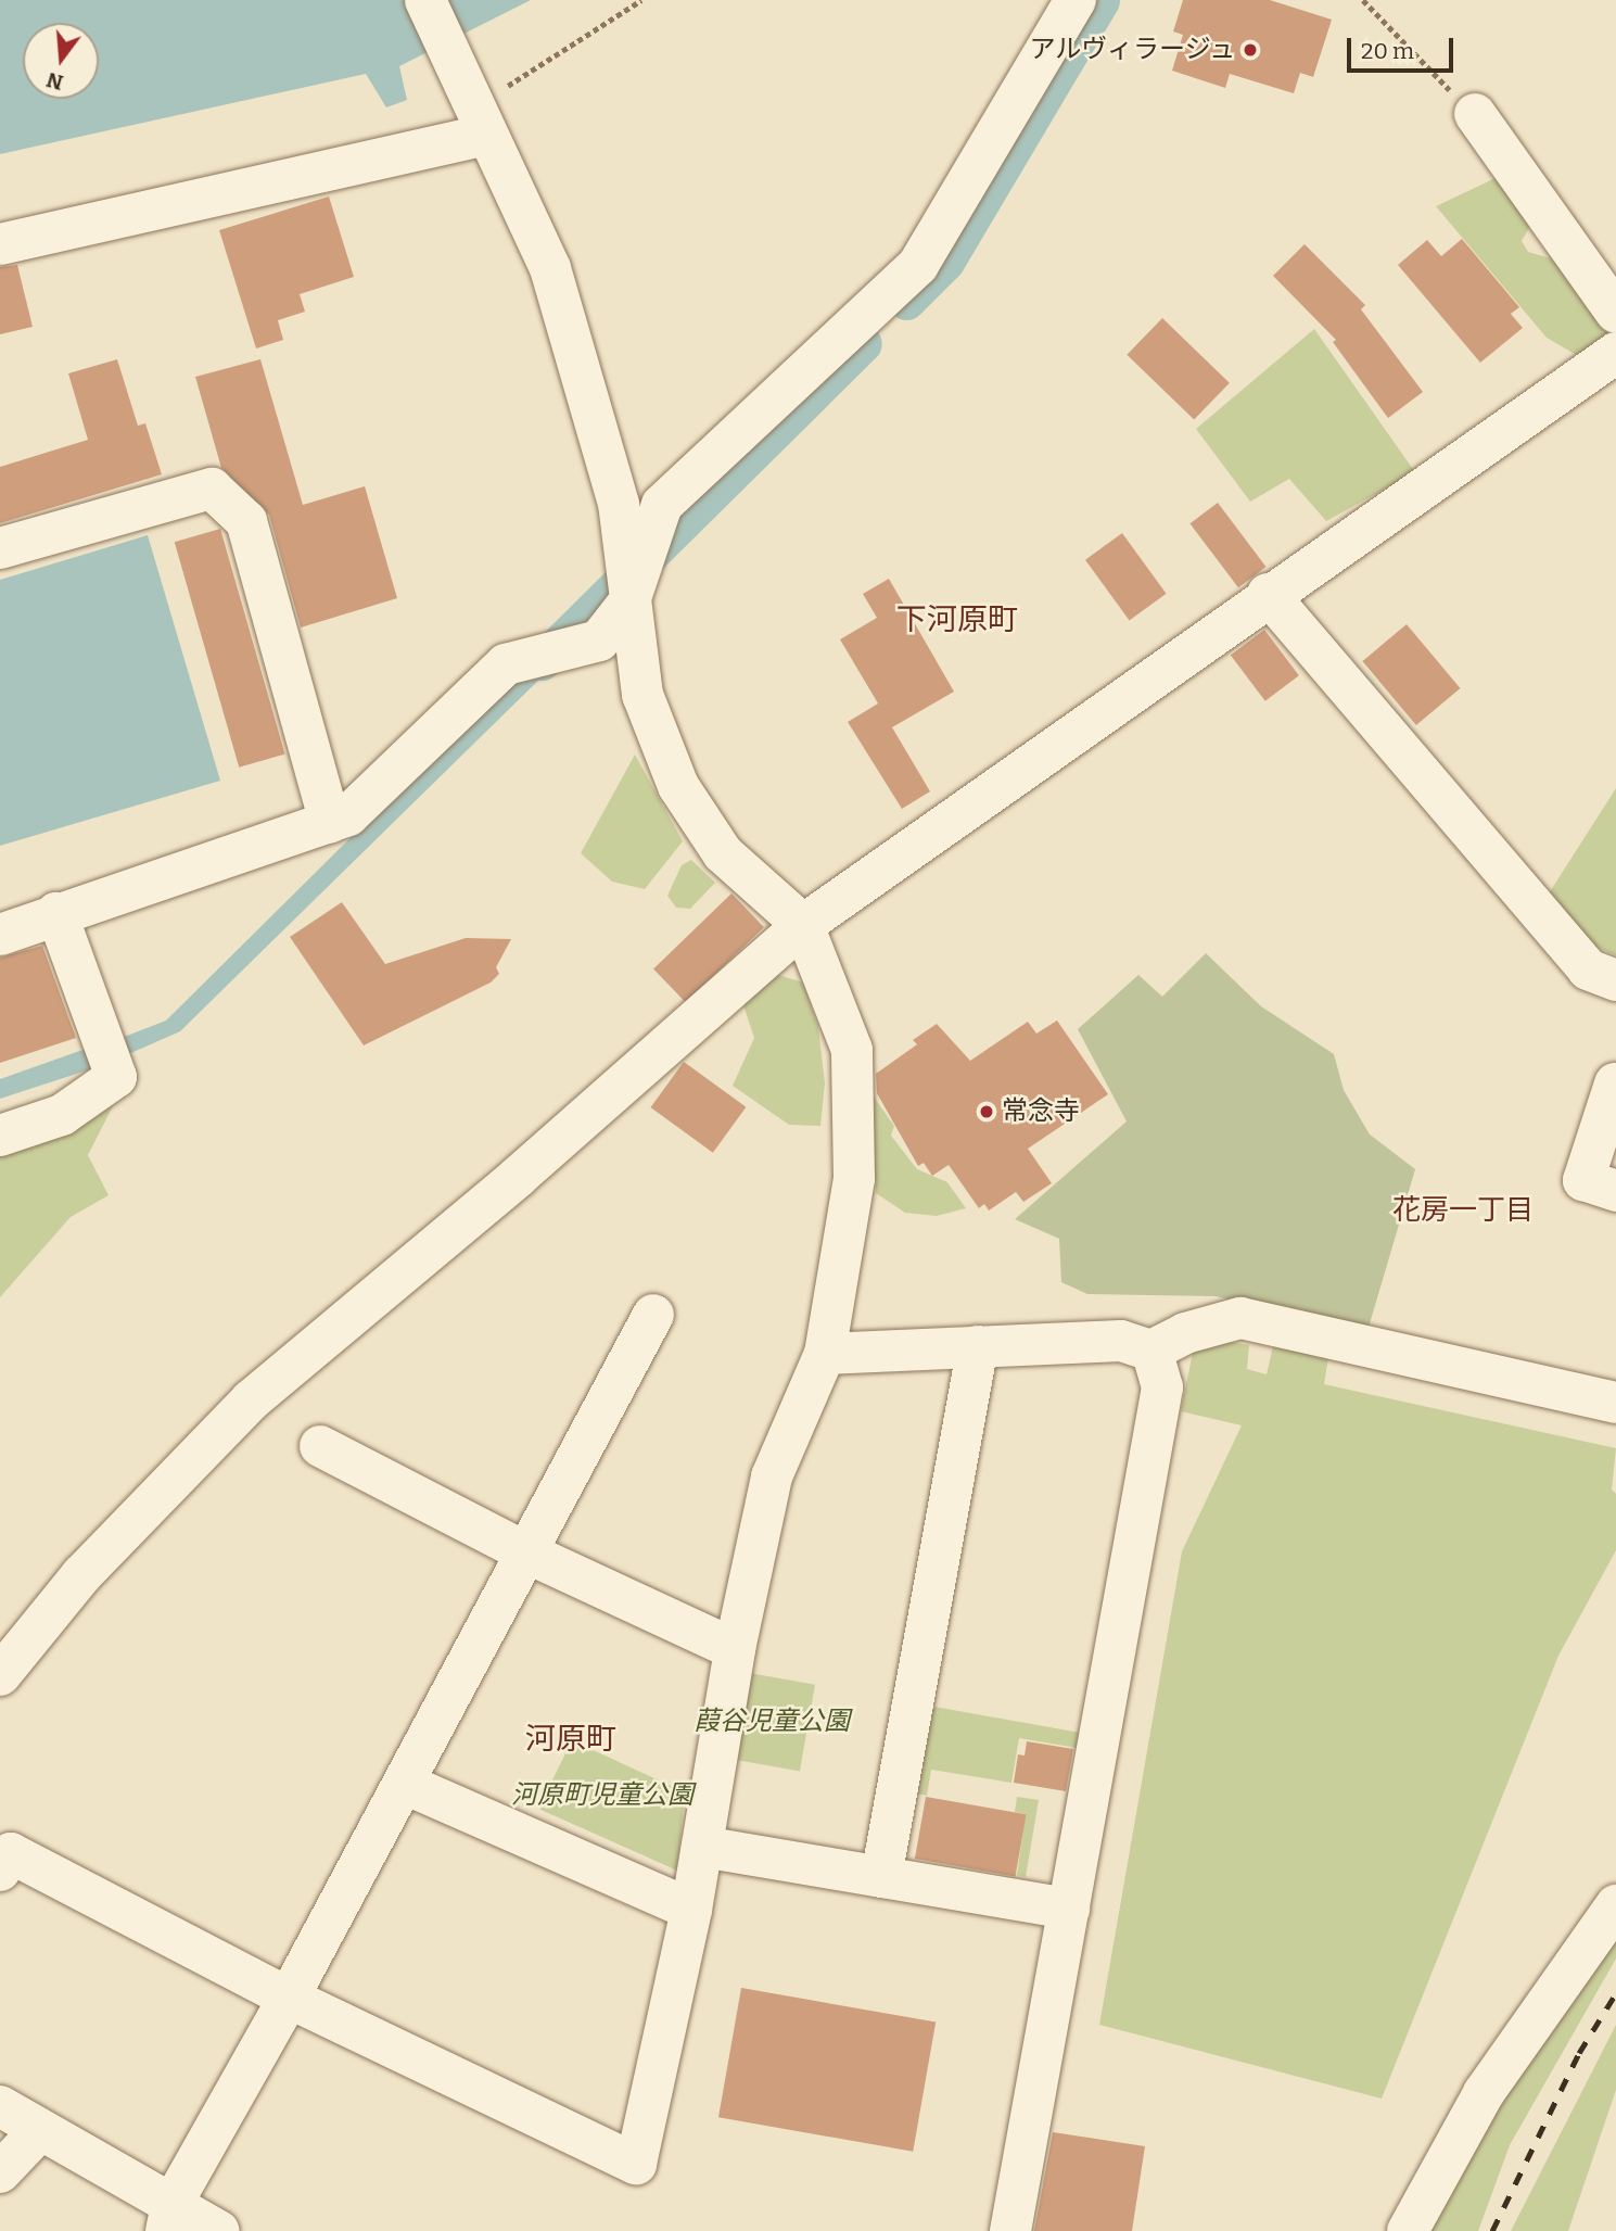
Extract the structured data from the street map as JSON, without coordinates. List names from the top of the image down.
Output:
{
  "districts": ["下河原町", "花房一丁目", "河原町"],
  "parks": ["葭谷児童公園", "河原町児童公園"],
  "places": ["アルヴィラージュ", "常念寺"],
  "scale_bar": "20 m",
  "north": "bottom"
}
